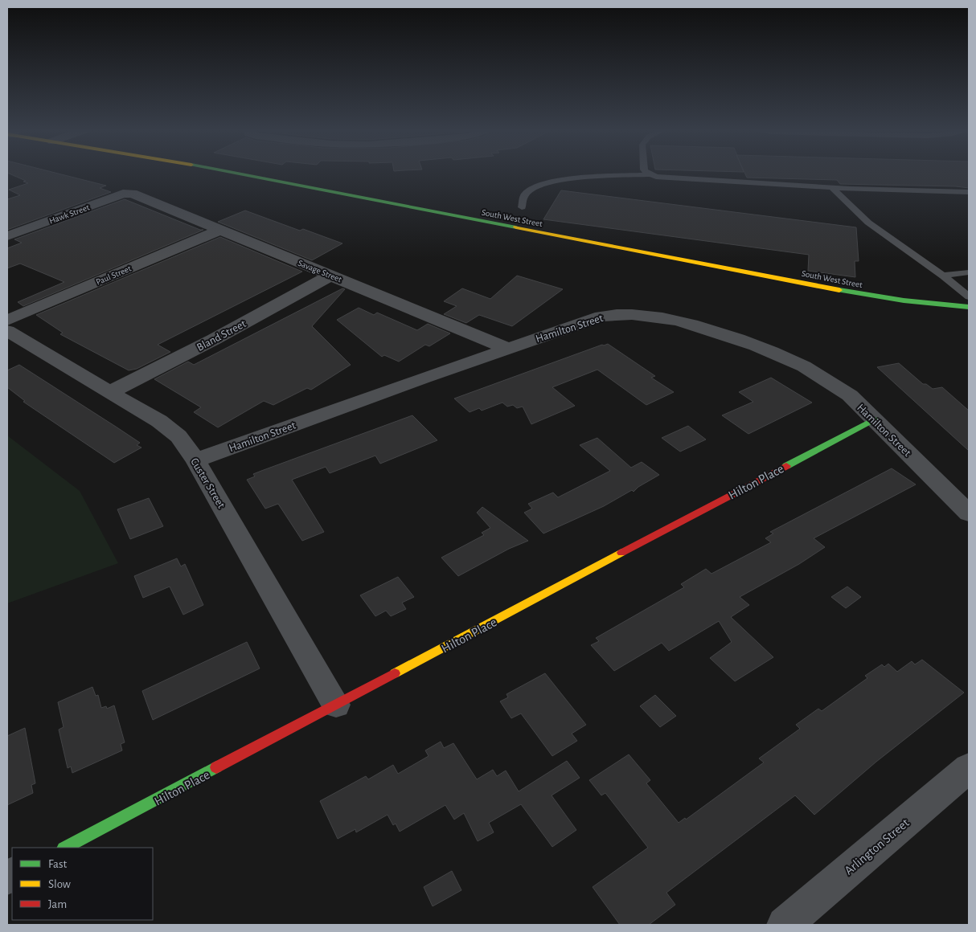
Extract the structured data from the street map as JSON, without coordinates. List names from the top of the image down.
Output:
{
  "streets": {
    "street": [
      "Hawk Street",
      "South West Street",
      "Savage Street",
      "Paul Street",
      "Hamilton Street",
      "Bland Street",
      "Hilton Place",
      "Custer Street",
      "Arlington Street"
    ]
  },
  "crossings": [
    ["Hawk Street", "Savage Street"],
    ["Savage Street", "Paul Street"],
    ["Savage Street", "Hamilton Street"],
    ["Savage Street", "Bland Street"],
    ["Hamilton Street", "Hilton Place"],
    ["Hamilton Street", "Custer Street"],
    ["Bland Street", "Custer Street"],
    ["Hilton Place", "Custer Street"]
  ],
  "legend": ["Fast", "Slow", "Jam"]
}
